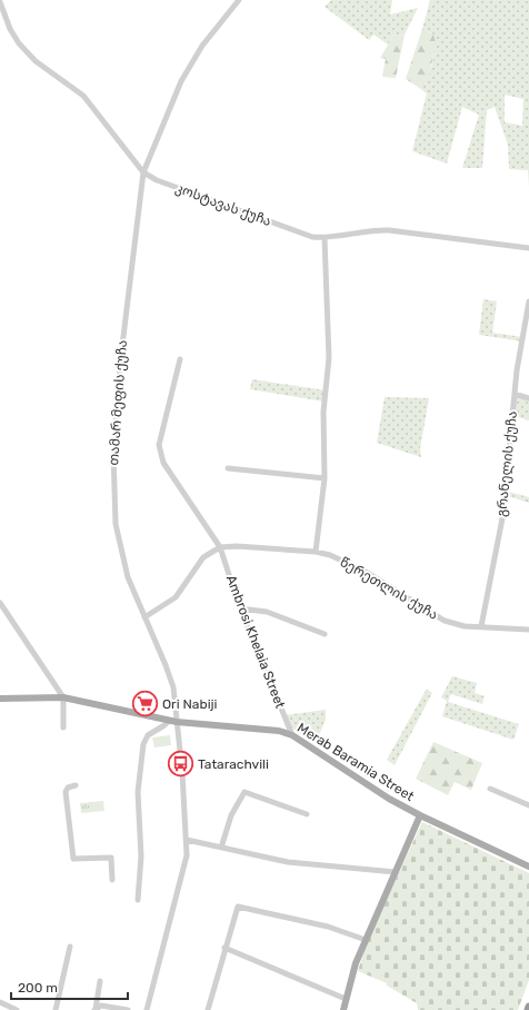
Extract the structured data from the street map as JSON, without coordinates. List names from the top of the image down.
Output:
{
  "streets": {
    "main road": ["Merab Baramia Street"],
    "street": [
      "კოსტავას ქუჩა",
      "თამარ მეფის ქუჩა",
      "გრანელის ქუჩა",
      "წერეთლის ქუჩა",
      "Ambrosi Khelaia Street"
    ]
  },
  "crossings": [
    ["კოსტავას ქუჩა", "თამარ მეფის ქუჩა"],
    ["თამარ მეფის ქუჩა", "Merab Baramia Street"],
    ["გრანელის ქუჩა", "წერეთლის ქუჩა"],
    ["წერეთლის ქუჩა", "Ambrosi Khelaia Street"],
    ["Ambrosi Khelaia Street", "Merab Baramia Street"]
  ],
  "places": {
    "supermarket": ["Ori Nabiji"],
    "bus stop": ["Tatarachvili"]
  },
  "scale_bar": "200 m"
}
